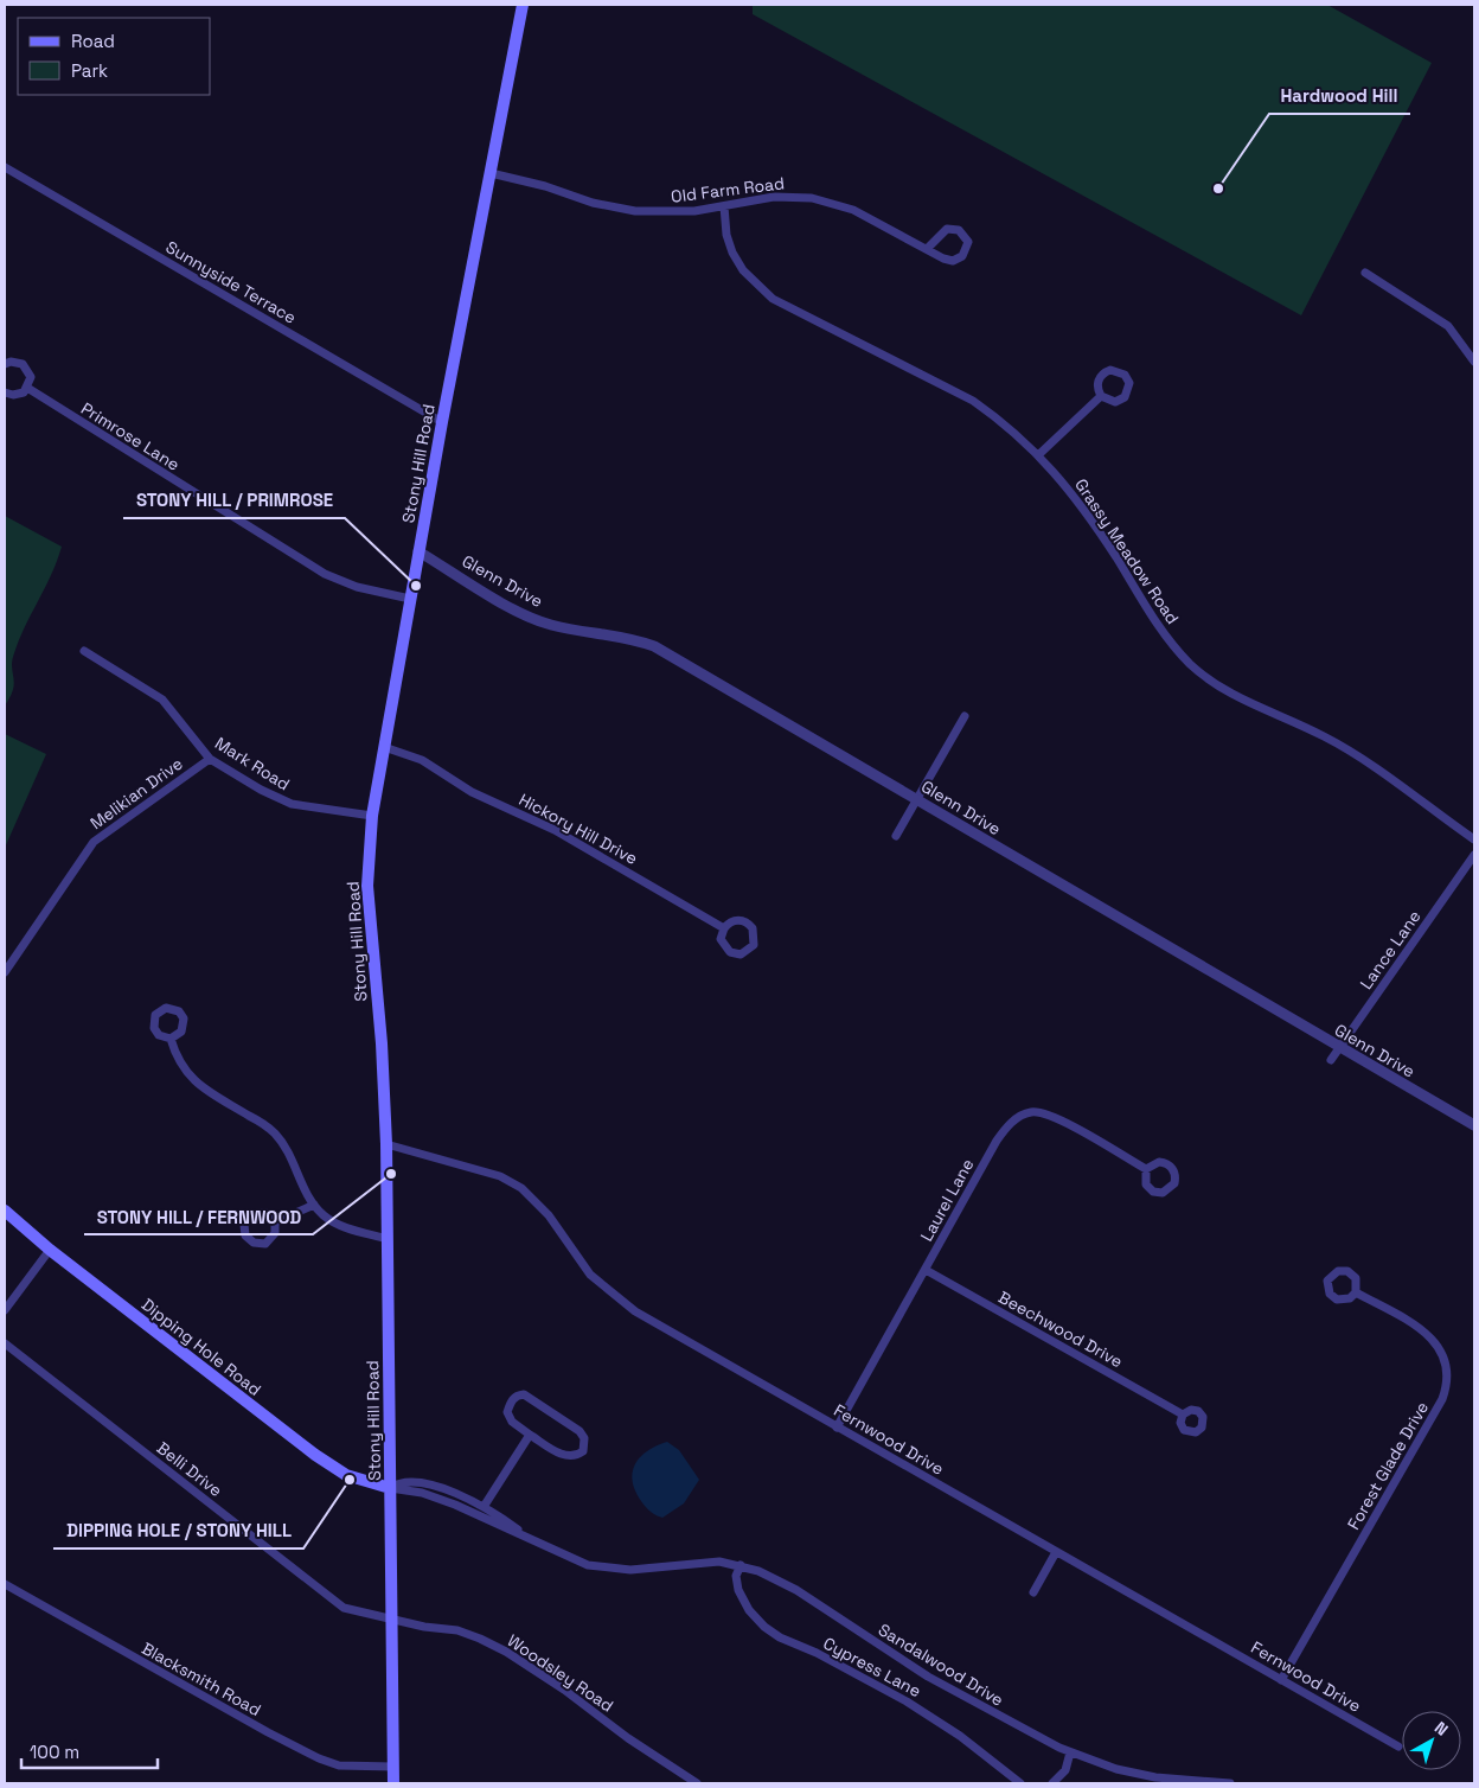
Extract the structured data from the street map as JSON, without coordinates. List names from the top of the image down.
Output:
{
  "streets": {
    "main road": ["Stony Hill Road", "Dipping Hole Road"],
    "street": [
      "Old Farm Road",
      "Sunnyside Terrace",
      "Primrose Lane",
      "Grassy Meadow Road",
      "Glenn Drive",
      "Mark Road",
      "Melikian Drive",
      "Hickory Hill Drive",
      "Lance Lane",
      "Laurel Lane",
      "Beechwood Drive",
      "Fernwood Drive",
      "Forest Glade Drive",
      "Belli Drive",
      "Sandalwood Drive",
      "Cypress Lane",
      "Woodsley Road",
      "Blacksmith Road"
    ]
  },
  "crossings": [
    ["Old Farm Road", "Stony Hill Road"],
    ["Old Farm Road", "Grassy Meadow Road"],
    ["Sunnyside Terrace", "Stony Hill Road"],
    ["Primrose Lane", "Stony Hill Road"],
    ["Stony Hill Road", "Glenn Drive"],
    ["Stony Hill Road", "Mark Road"],
    ["Stony Hill Road", "Hickory Hill Drive"],
    ["Stony Hill Road", "Dipping Hole Road"],
    ["Stony Hill Road", "Fernwood Drive"],
    ["Stony Hill Road", "Belli Drive"],
    ["Stony Hill Road", "Woodsley Road"],
    ["Stony Hill Road", "Blacksmith Road"],
    ["Glenn Drive", "Lance Lane"],
    ["Mark Road", "Melikian Drive"],
    ["Laurel Lane", "Beechwood Drive"],
    ["Laurel Lane", "Fernwood Drive"],
    ["Fernwood Drive", "Forest Glade Drive"],
    ["Belli Drive", "Woodsley Road"],
    ["Sandalwood Drive", "Cypress Lane"]
  ],
  "places": [
    "Hardwood Hill",
    "STONY HILL / PRIMROSE",
    "STONY HILL / FERNWOOD",
    "DIPPING HOLE / STONY HILL"
  ],
  "legend": ["Road", "Park"],
  "scale_bar": "100 m",
  "north": "top right"
}
